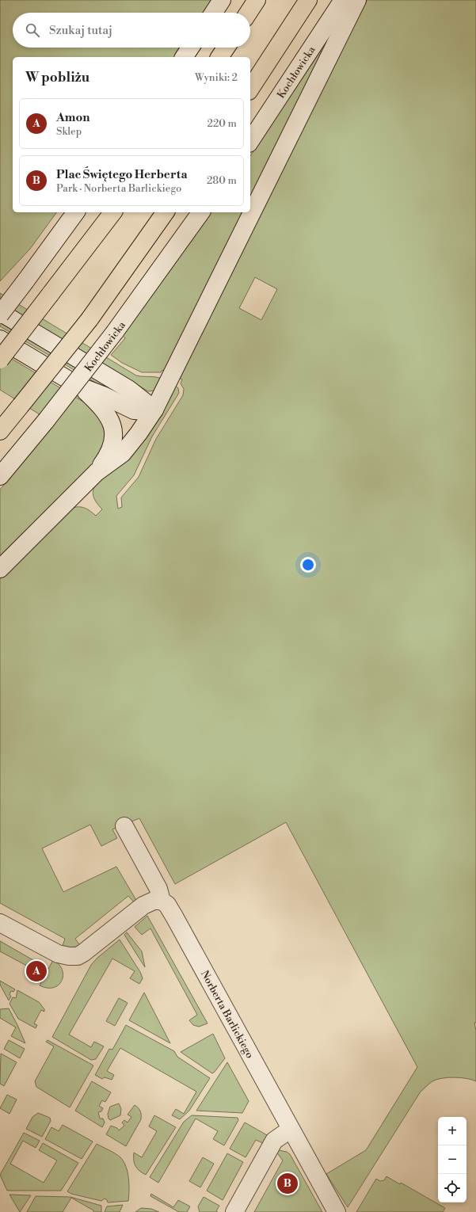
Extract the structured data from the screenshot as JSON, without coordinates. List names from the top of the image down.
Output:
{
  "streets": {
    "street": ["Kochłowicka", "Norberta Barlickiego"]
  },
  "page": {
    "search": "Szukaj tutaj",
    "heading": ["W pobliżu", "Wyniki: 2"],
    "list": [
      {
        "mark": "A",
        "name": "Amon",
        "note": "Sklep",
        "value": "220 m"
      },
      {
        "mark": "B",
        "name": "Plac Świętego Herberta",
        "note": "Park · Norberta Barlickiego",
        "value": "280 m"
      }
    ],
    "pins": ["A", "B"],
    "map_buttons": ["+", "−"]
  }
}
